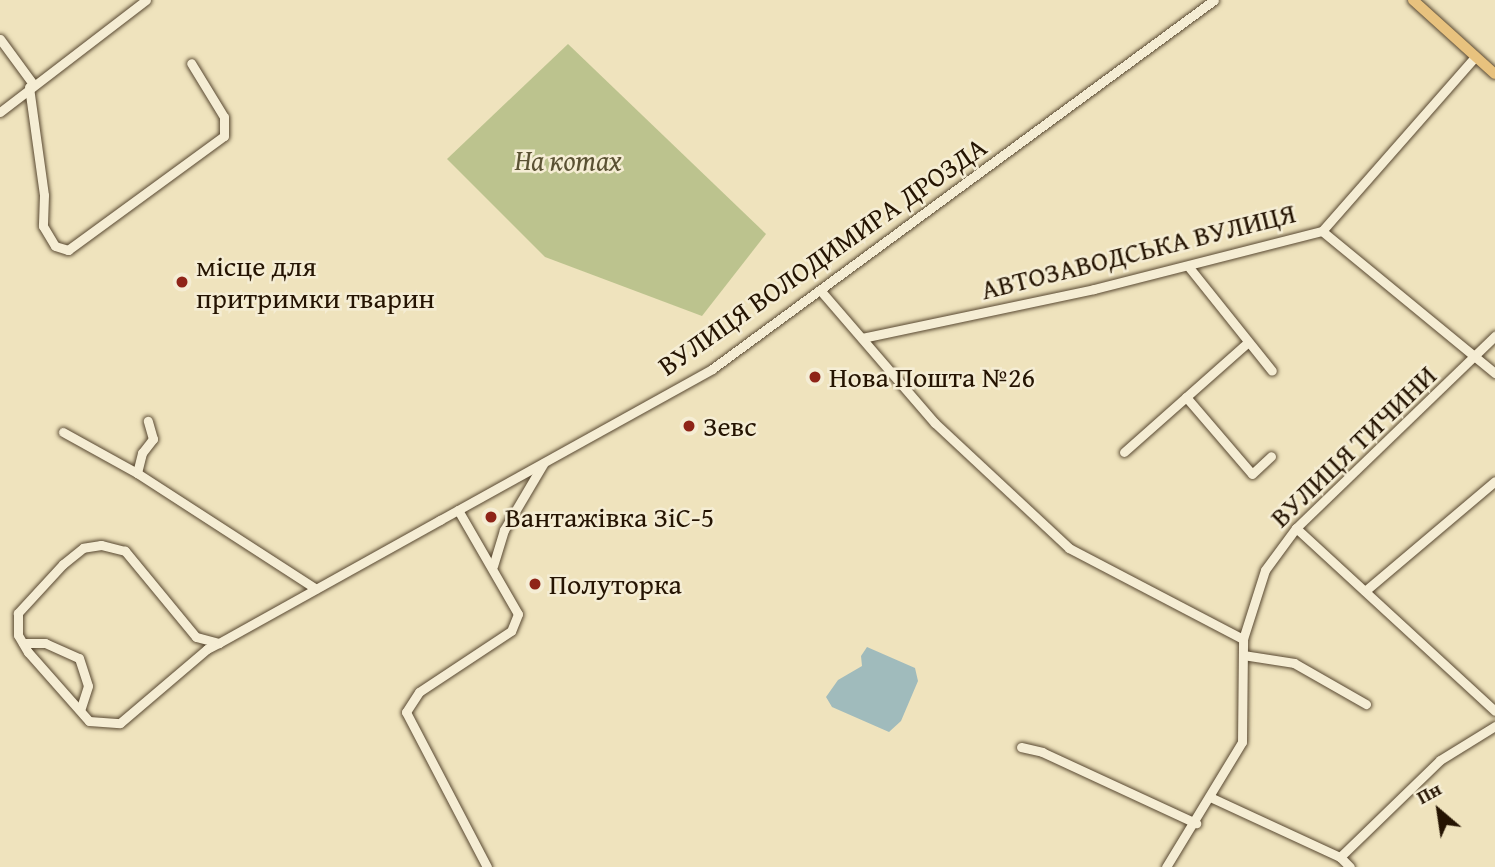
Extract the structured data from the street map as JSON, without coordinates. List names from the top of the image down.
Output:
{
  "streets": {
    "street": ["АВТОЗАВОДСЬКА ВУЛИЦЯ", "ВУЛИЦЯ ВОЛОДИМИРА ДРОЗДА", "ВУЛИЦЯ ТИЧИНИ"]
  },
  "parks": ["На котах"],
  "places": [
    "місце для притримки тварин",
    "Нова Пошта №26",
    "Зевс",
    "Вантажівка ЗіС-5",
    "Полуторка"
  ],
  "north": "top left"
}
